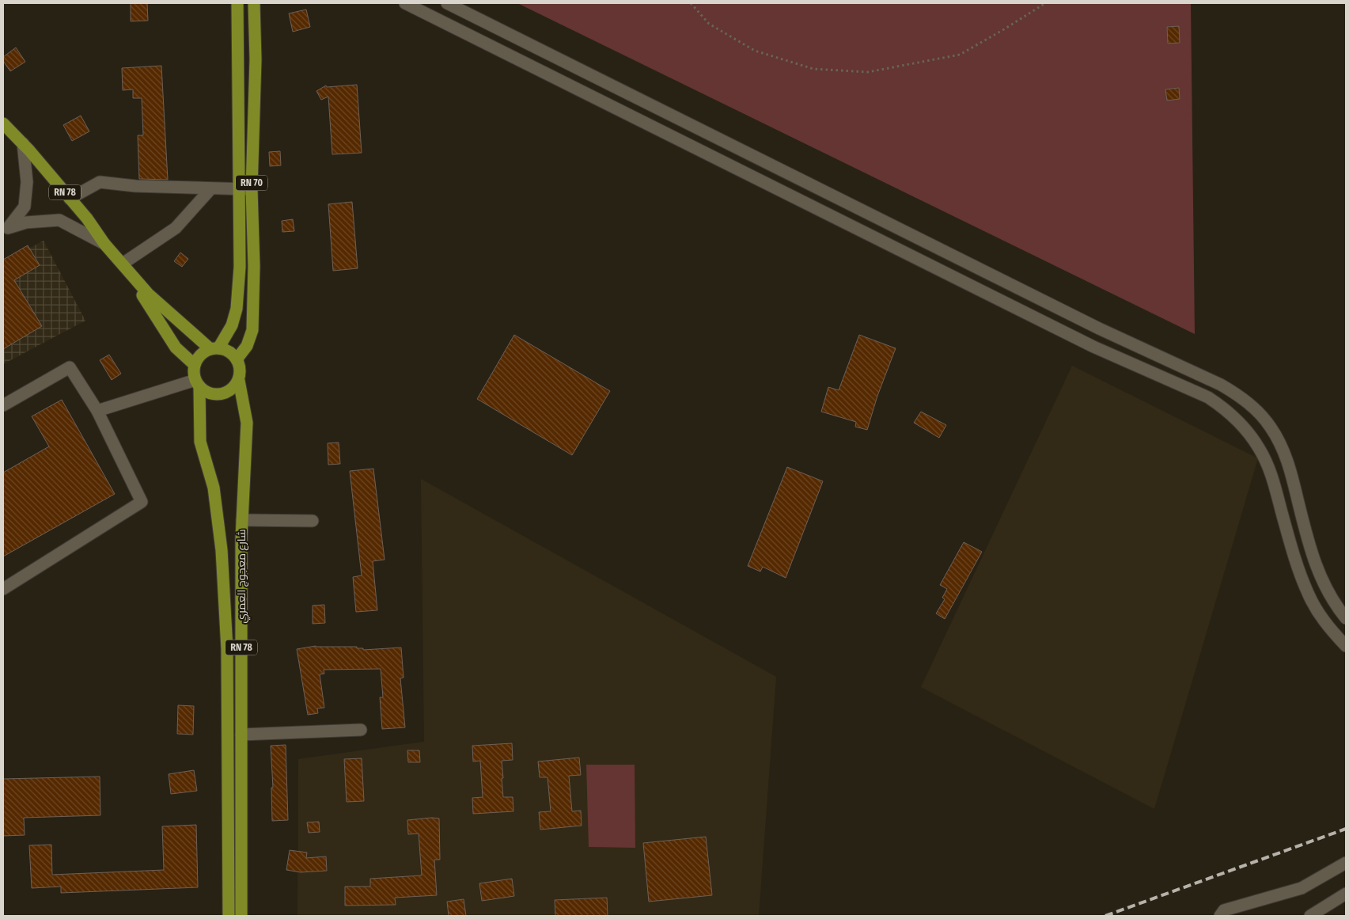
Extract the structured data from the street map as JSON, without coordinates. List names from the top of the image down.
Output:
{
  "streets": {
    "main road": ["RN 70", "RN 78", "شارع معجوج العمري"]
  },
  "crossings": [
    ["RN 70", "RN 78"],
    ["RN 70", "شارع معجوج العمري"],
    ["RN 78", "شارع معجوج العمري"]
  ]
}
